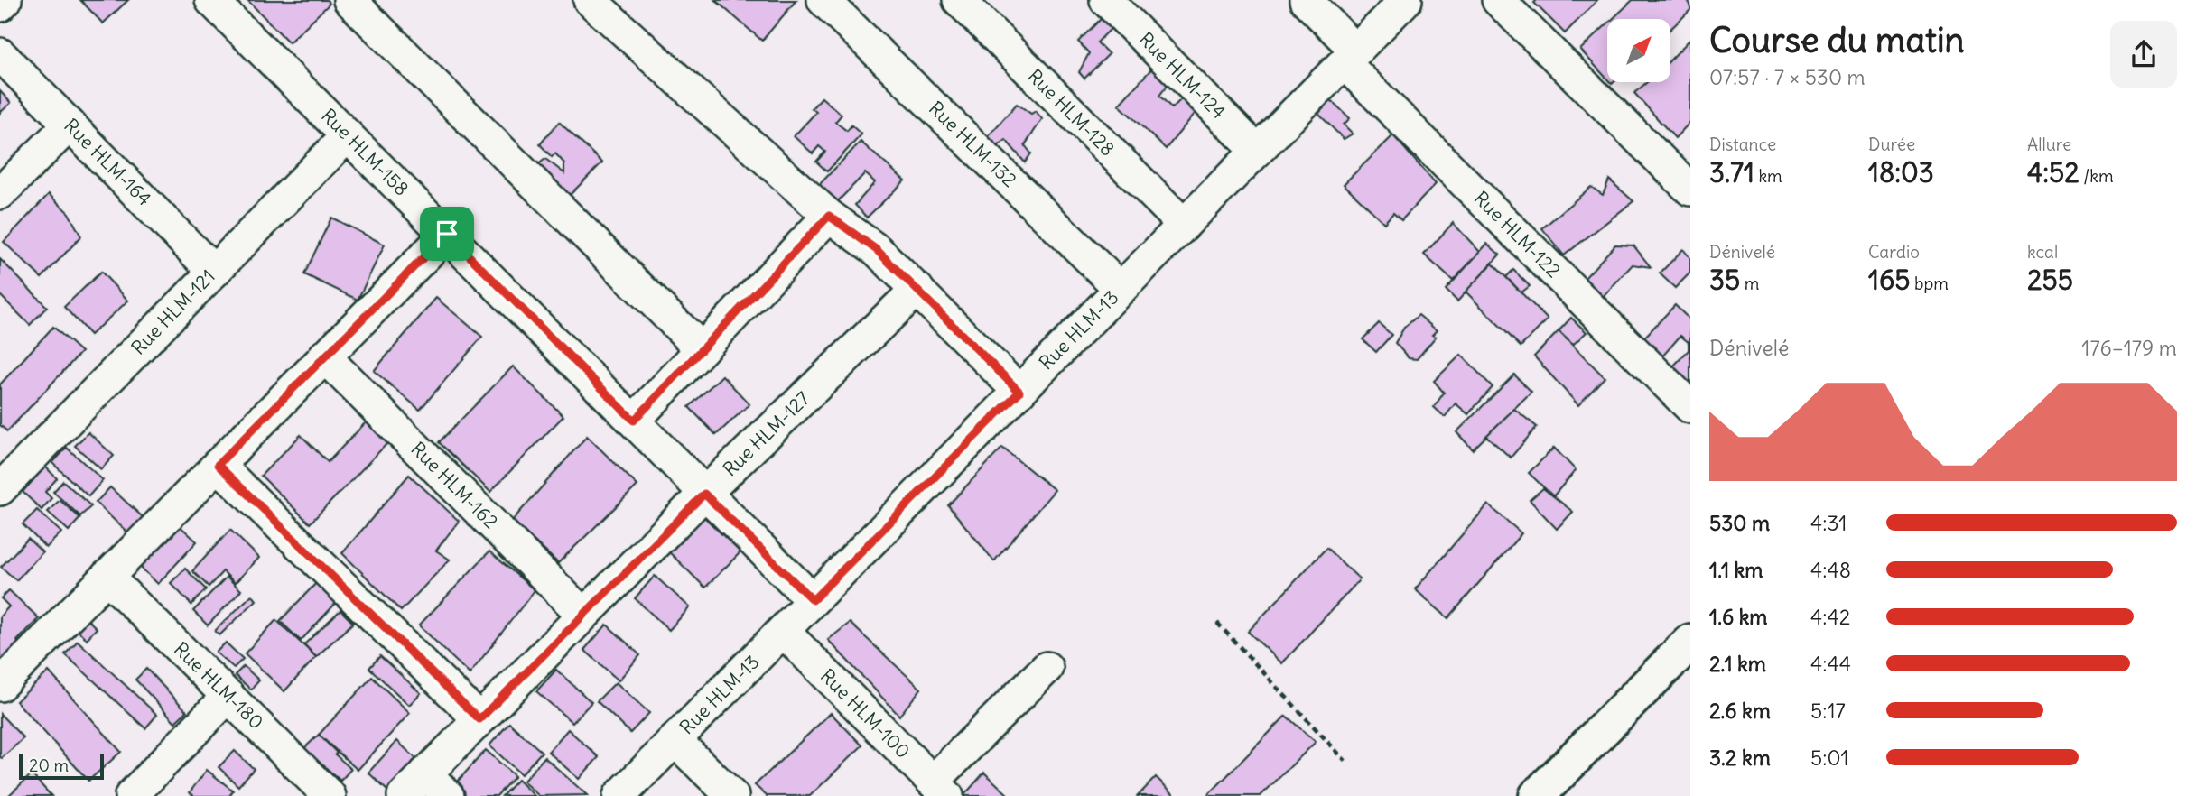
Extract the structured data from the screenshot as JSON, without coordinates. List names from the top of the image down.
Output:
{
  "streets": {
    "street": [
      "Rue HLM-124",
      "Rue HLM-128",
      "Rue HLM-132",
      "Rue HLM-158",
      "Rue HLM-164",
      "Rue HLM-122",
      "Rue HLM-121",
      "Rue HLM-13",
      "Rue HLM-127",
      "Rue HLM-162",
      "Rue HLM-180",
      "Rue HLM-100"
    ]
  },
  "crossings": [
    ["Rue HLM-124", "Rue HLM-13"],
    ["Rue HLM-128", "Rue HLM-13"],
    ["Rue HLM-132", "Rue HLM-13"],
    ["Rue HLM-158", "Rue HLM-121"],
    ["Rue HLM-158", "Rue HLM-13"],
    ["Rue HLM-158", "Rue HLM-127"],
    ["Rue HLM-164", "Rue HLM-121"],
    ["Rue HLM-122", "Rue HLM-13"],
    ["Rue HLM-13", "Rue HLM-100"],
    ["Rue HLM-127", "Rue HLM-162"]
  ],
  "scale_bar": "20 m",
  "north": "top right",
  "page": {
    "heading": ["Course du matin", "07:57 · 7 × 530 m"],
    "stats": [
      ["Distance", "3.71 km"],
      ["Durée", "18:03"],
      ["Allure", "4:52 /km"],
      ["Dénivelé", "35 m"],
      ["Cardio", "165 bpm"],
      ["kcal", "255"]
    ],
    "chart": ["Dénivelé", "176–179 m"],
    "list": [
      {
        "name": "530 m",
        "note": "4:31"
      },
      {
        "name": "1.1 km",
        "note": "4:48"
      },
      {
        "name": "1.6 km",
        "note": "4:42"
      },
      {
        "name": "2.1 km",
        "note": "4:44"
      },
      {
        "name": "2.6 km",
        "note": "5:17"
      },
      {
        "name": "3.2 km",
        "note": "5:01"
      }
    ],
    "scale": "20 m"
  }
}
